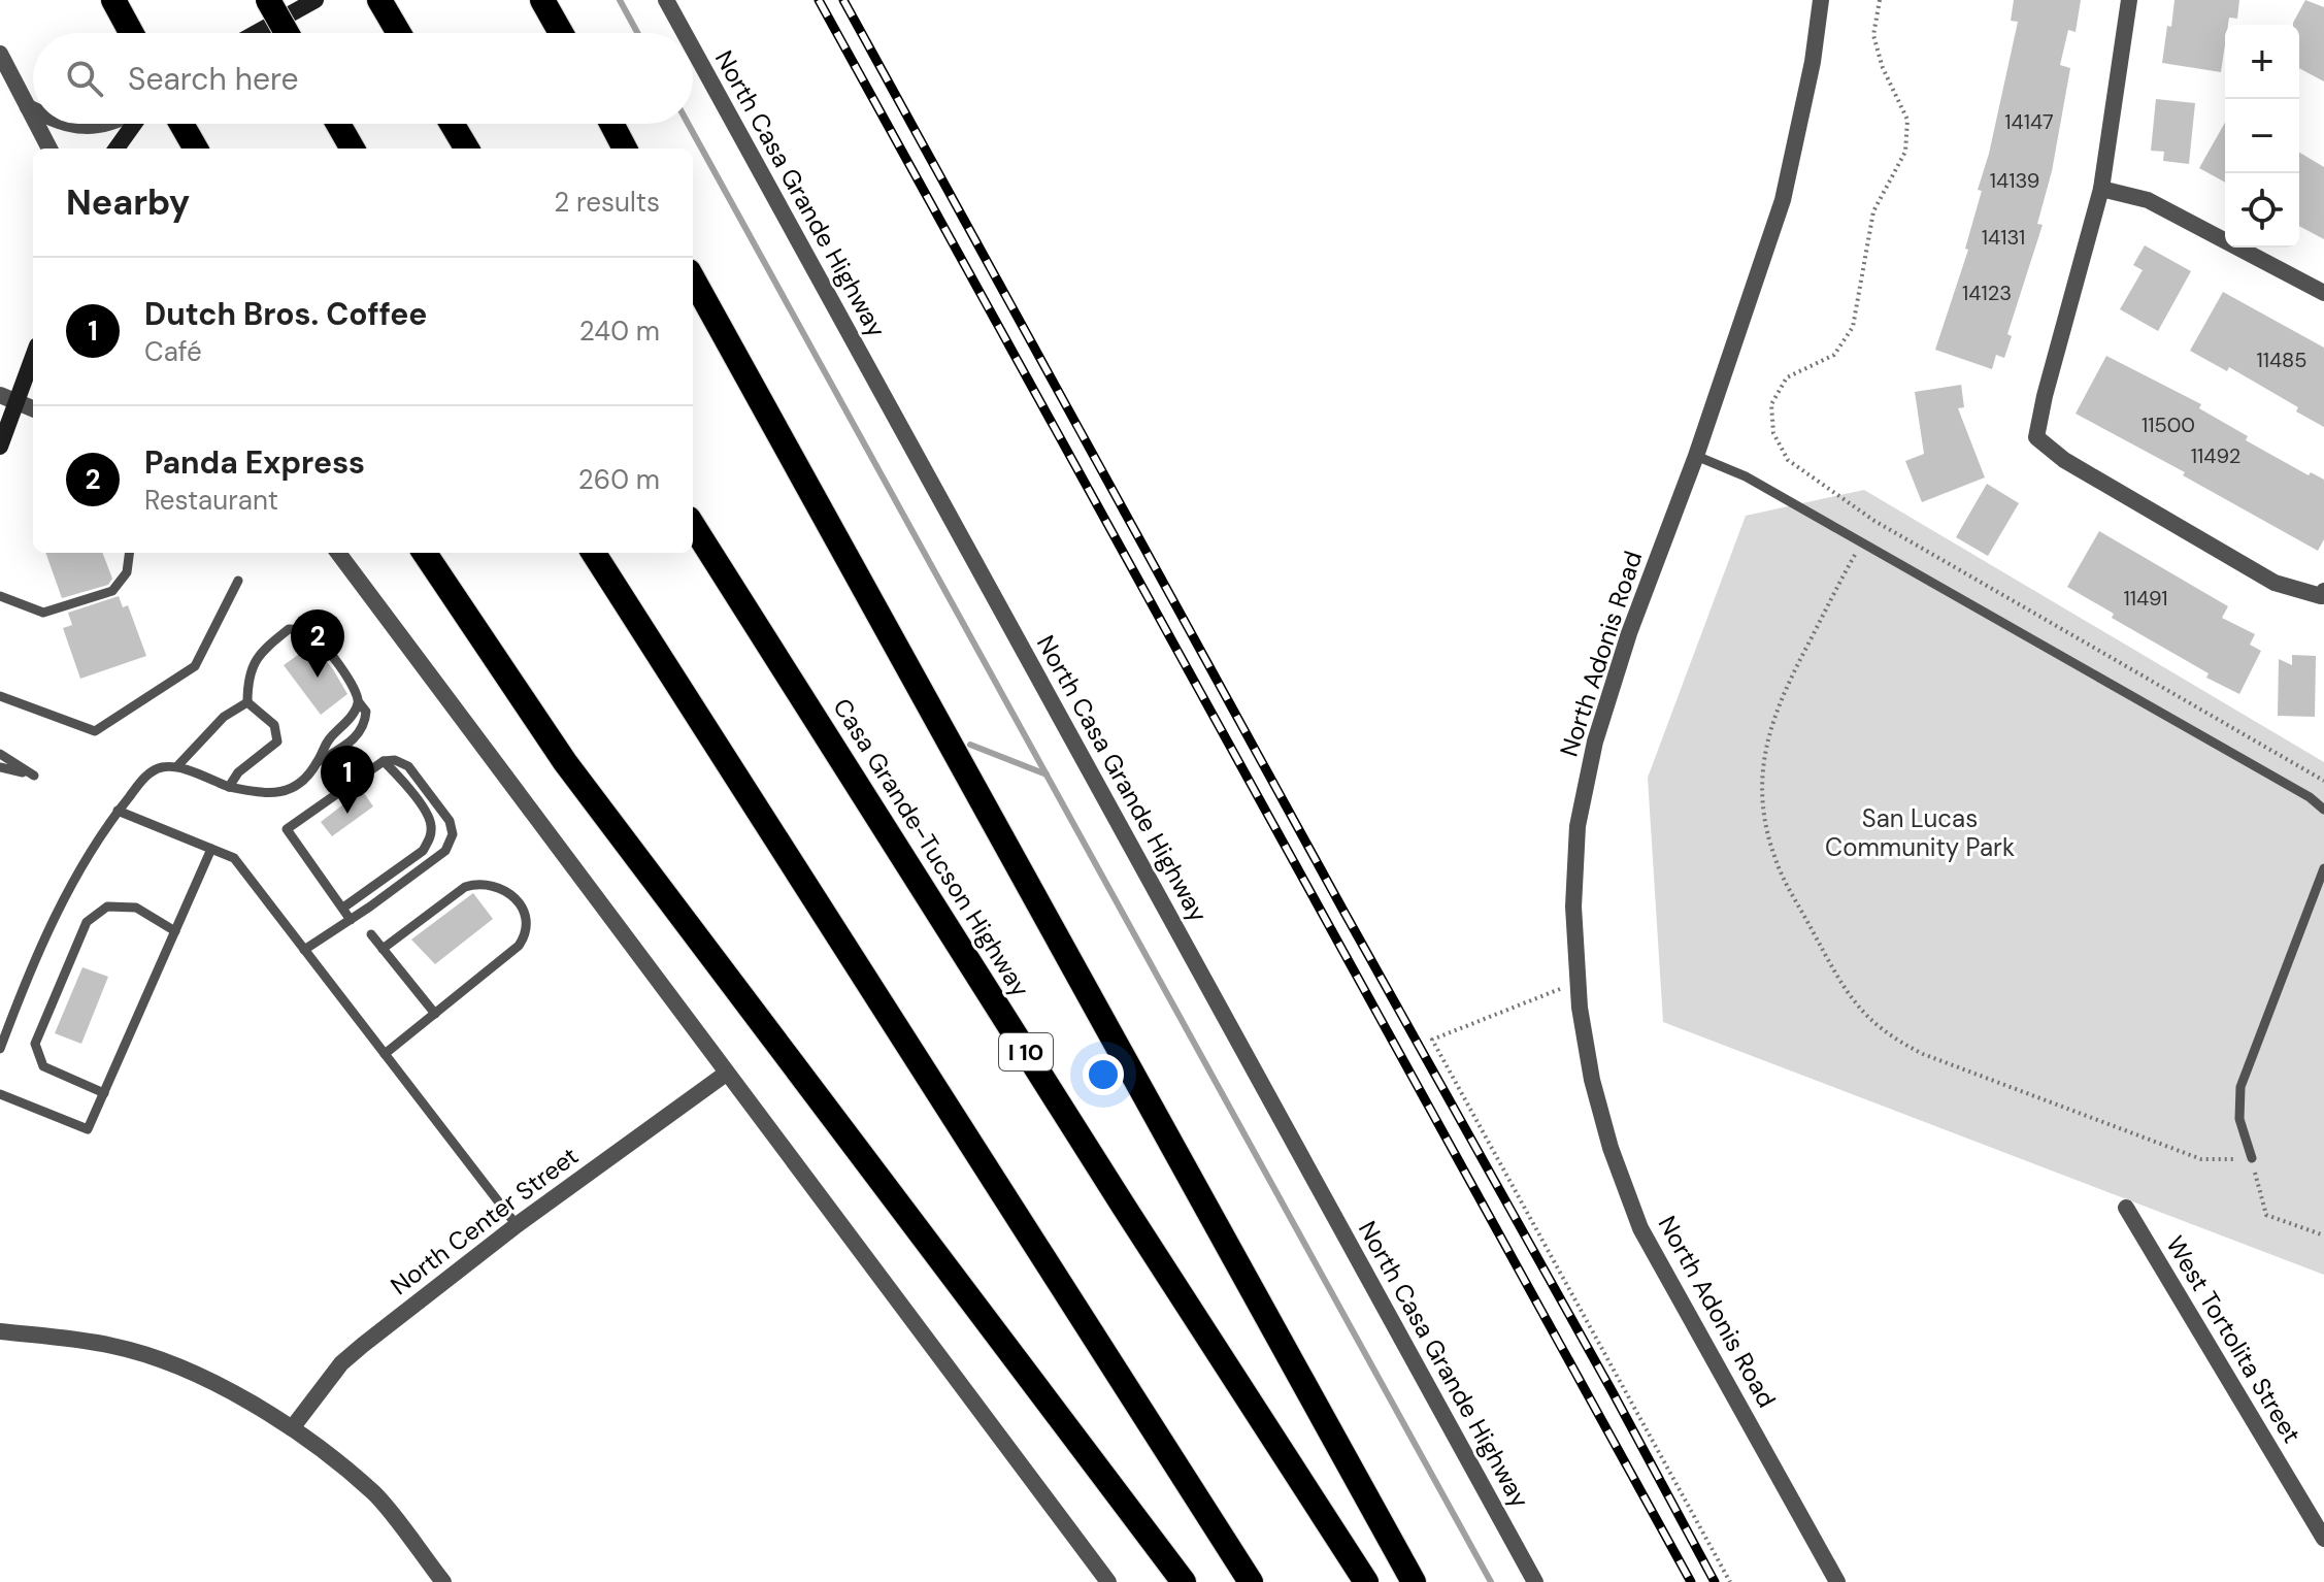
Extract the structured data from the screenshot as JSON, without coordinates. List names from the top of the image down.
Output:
{
  "streets": {
    "highway": ["Casa Grande-Tucson Highway", "I 10"],
    "street": [
      "North Casa Grande Highway",
      "North Adonis Road",
      "North Center Street",
      "West Tortolita Street"
    ]
  },
  "parks": ["San Lucas Community Park"],
  "house_numbers": [
    "14147",
    "14139",
    "14131",
    "14123",
    "11485",
    "11500",
    "11492",
    "11491"
  ],
  "page": {
    "map_buttons": ["+", "−"],
    "search": "Search here",
    "heading": ["Nearby", "2 results"],
    "list": [
      {
        "mark": "1",
        "name": "Dutch Bros. Coffee",
        "note": "Café",
        "value": "240 m"
      },
      {
        "mark": "2",
        "name": "Panda Express",
        "note": "Restaurant",
        "value": "260 m"
      }
    ],
    "pins": ["2", "1"]
  }
}
